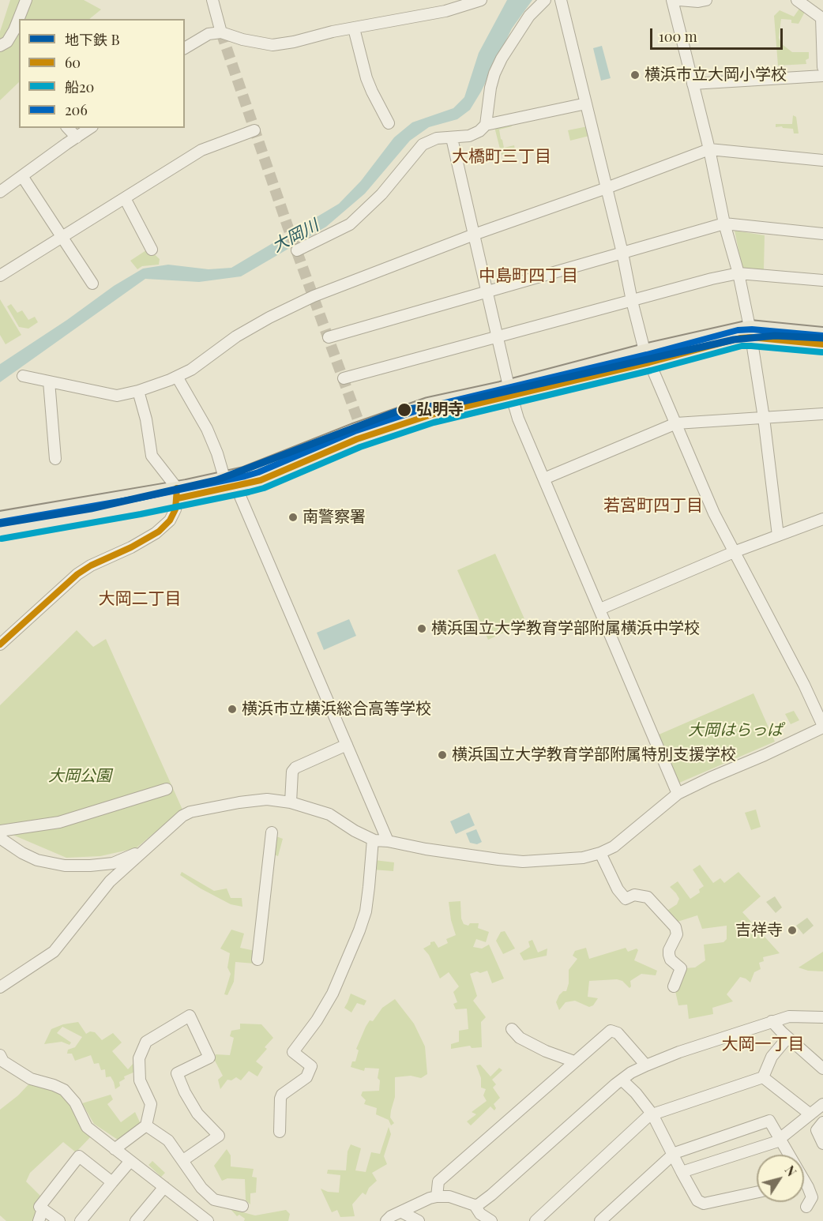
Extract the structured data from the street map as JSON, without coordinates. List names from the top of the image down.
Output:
{
  "districts": [
    "大橋町三丁目",
    "中島町四丁目",
    "若宮町四丁目",
    "大岡二丁目",
    "大岡一丁目"
  ],
  "water": ["大岡川"],
  "parks": ["大岡はらっぱ", "大岡公園"],
  "places": [
    "横浜市立大岡小学校",
    "弘明寺",
    "南警察署",
    "横浜国立大学教育学部附属横浜中学校",
    "横浜市立横浜総合高等学校",
    "横浜国立大学教育学部附属特別支援学校",
    "吉祥寺"
  ],
  "lines": [
    "transit line 206",
    "metro line B",
    "transit line 60",
    "transit line 船20"
  ],
  "legend": [
    "地下鉄 B",
    "60",
    "船20",
    "206"
  ],
  "scale_bar": "100 m",
  "north": "top right"
}
